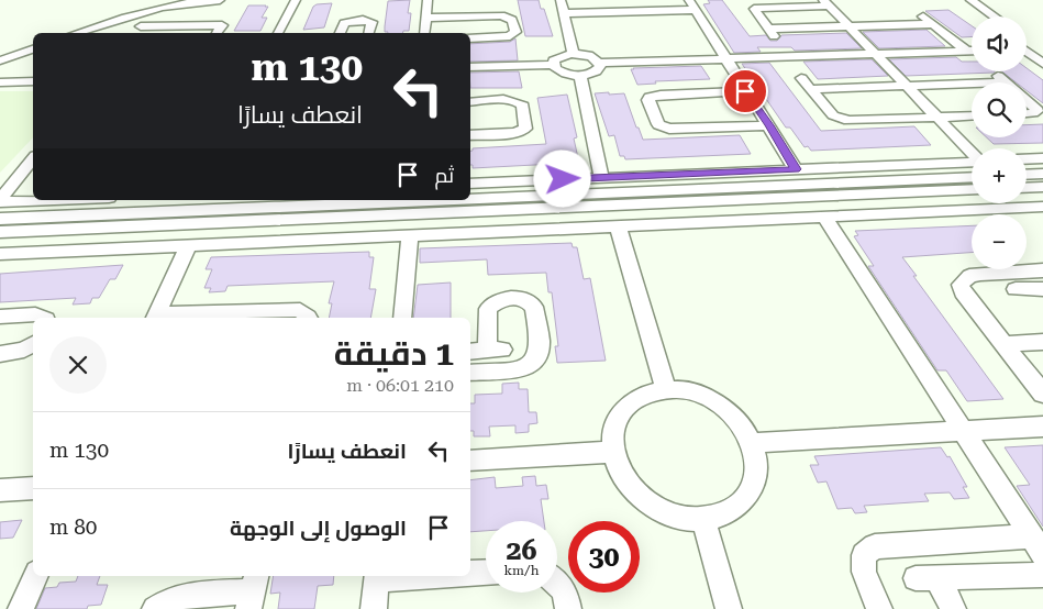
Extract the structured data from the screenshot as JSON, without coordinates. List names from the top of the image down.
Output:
{
  "page": {
    "map_buttons": ["+", "−"],
    "turn": ["130 m", "انعطف يسارًا"],
    "then": "ثم",
    "heading": ["1 دقيقة", "210 m · 06:01"],
    "list": [
      {
        "name": "انعطف يسارًا",
        "value": "130 m"
      },
      {
        "name": "الوصول إلى الوجهة",
        "value": "80 m"
      }
    ],
    "speed": "26 km/h",
    "limit": "30"
  }
}
